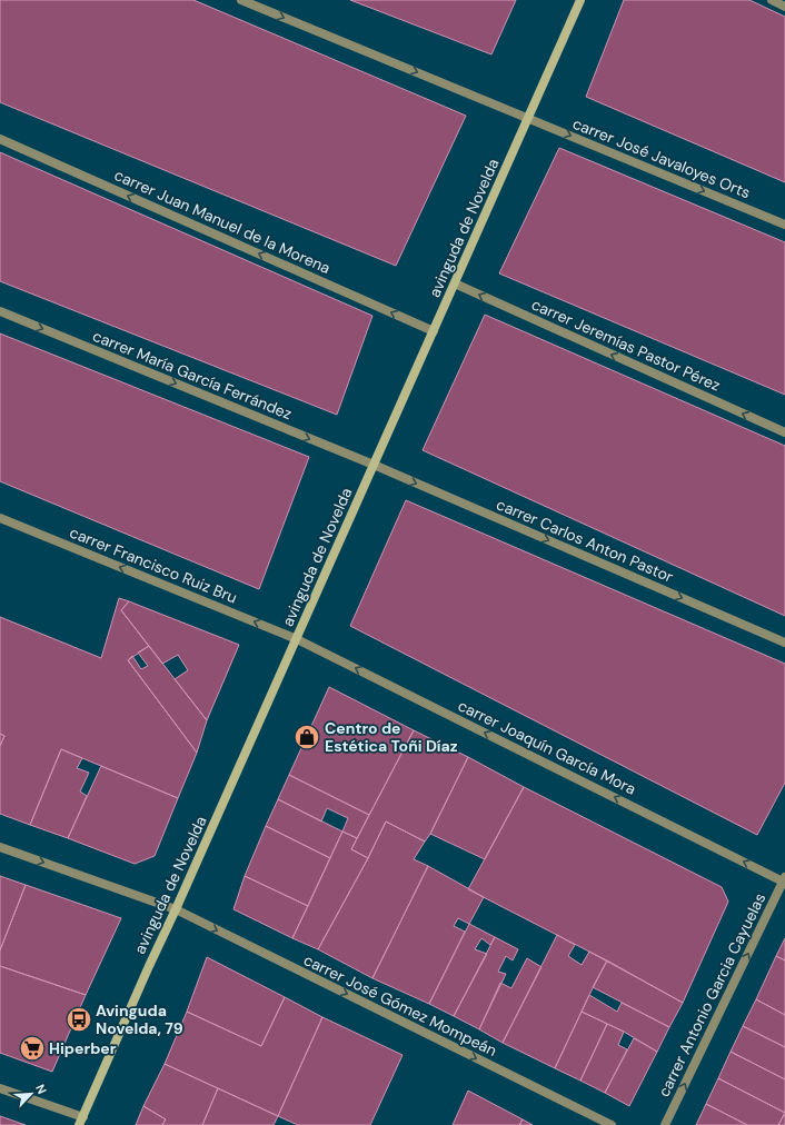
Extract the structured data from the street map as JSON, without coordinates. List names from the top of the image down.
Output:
{
  "streets": {
    "main road": ["avinguda de Novelda"],
    "street": [
      "carrer José Javaloyes Orts",
      "carrer Juan Manuel de la Morena",
      "carrer Jeremías Pastor Pérez",
      "carrer María García Ferrández",
      "carrer Carlos Anton Pastor",
      "carrer Francisco Ruiz Bru",
      "carrer Joaquín García Mora",
      "carrer Antonio Garcia Cayuelas",
      "carrer José Gómez Mompeán"
    ]
  },
  "crossings": [
    ["carrer José Javaloyes Orts", "avinguda de Novelda"],
    ["carrer Juan Manuel de la Morena", "avinguda de Novelda"],
    ["avinguda de Novelda", "carrer Jeremías Pastor Pérez"],
    ["avinguda de Novelda", "carrer María García Ferrández"],
    ["avinguda de Novelda", "carrer Carlos Anton Pastor"],
    ["avinguda de Novelda", "carrer Francisco Ruiz Bru"],
    ["avinguda de Novelda", "carrer Joaquín García Mora"],
    ["avinguda de Novelda", "carrer José Gómez Mompeán"],
    ["carrer María García Ferrández", "carrer Carlos Anton Pastor"],
    ["carrer Francisco Ruiz Bru", "carrer Joaquín García Mora"],
    ["carrer Joaquín García Mora", "carrer Antonio Garcia Cayuelas"]
  ],
  "one_way": [
    "carrer José Javaloyes Orts",
    "carrer Juan Manuel de la Morena",
    "carrer Jeremías Pastor Pérez",
    "carrer María García Ferrández",
    "carrer Carlos Anton Pastor",
    "carrer Francisco Ruiz Bru",
    "carrer Joaquín García Mora",
    "carrer Antonio Garcia Cayuelas",
    "carrer José Gómez Mompeán"
  ],
  "places": {
    "shop": ["Centro de Estética Toñi Díaz"],
    "bus stop": ["Avinguda Novelda, 79"],
    "supermarket": ["Hiperber"]
  },
  "north": "top right"
}
